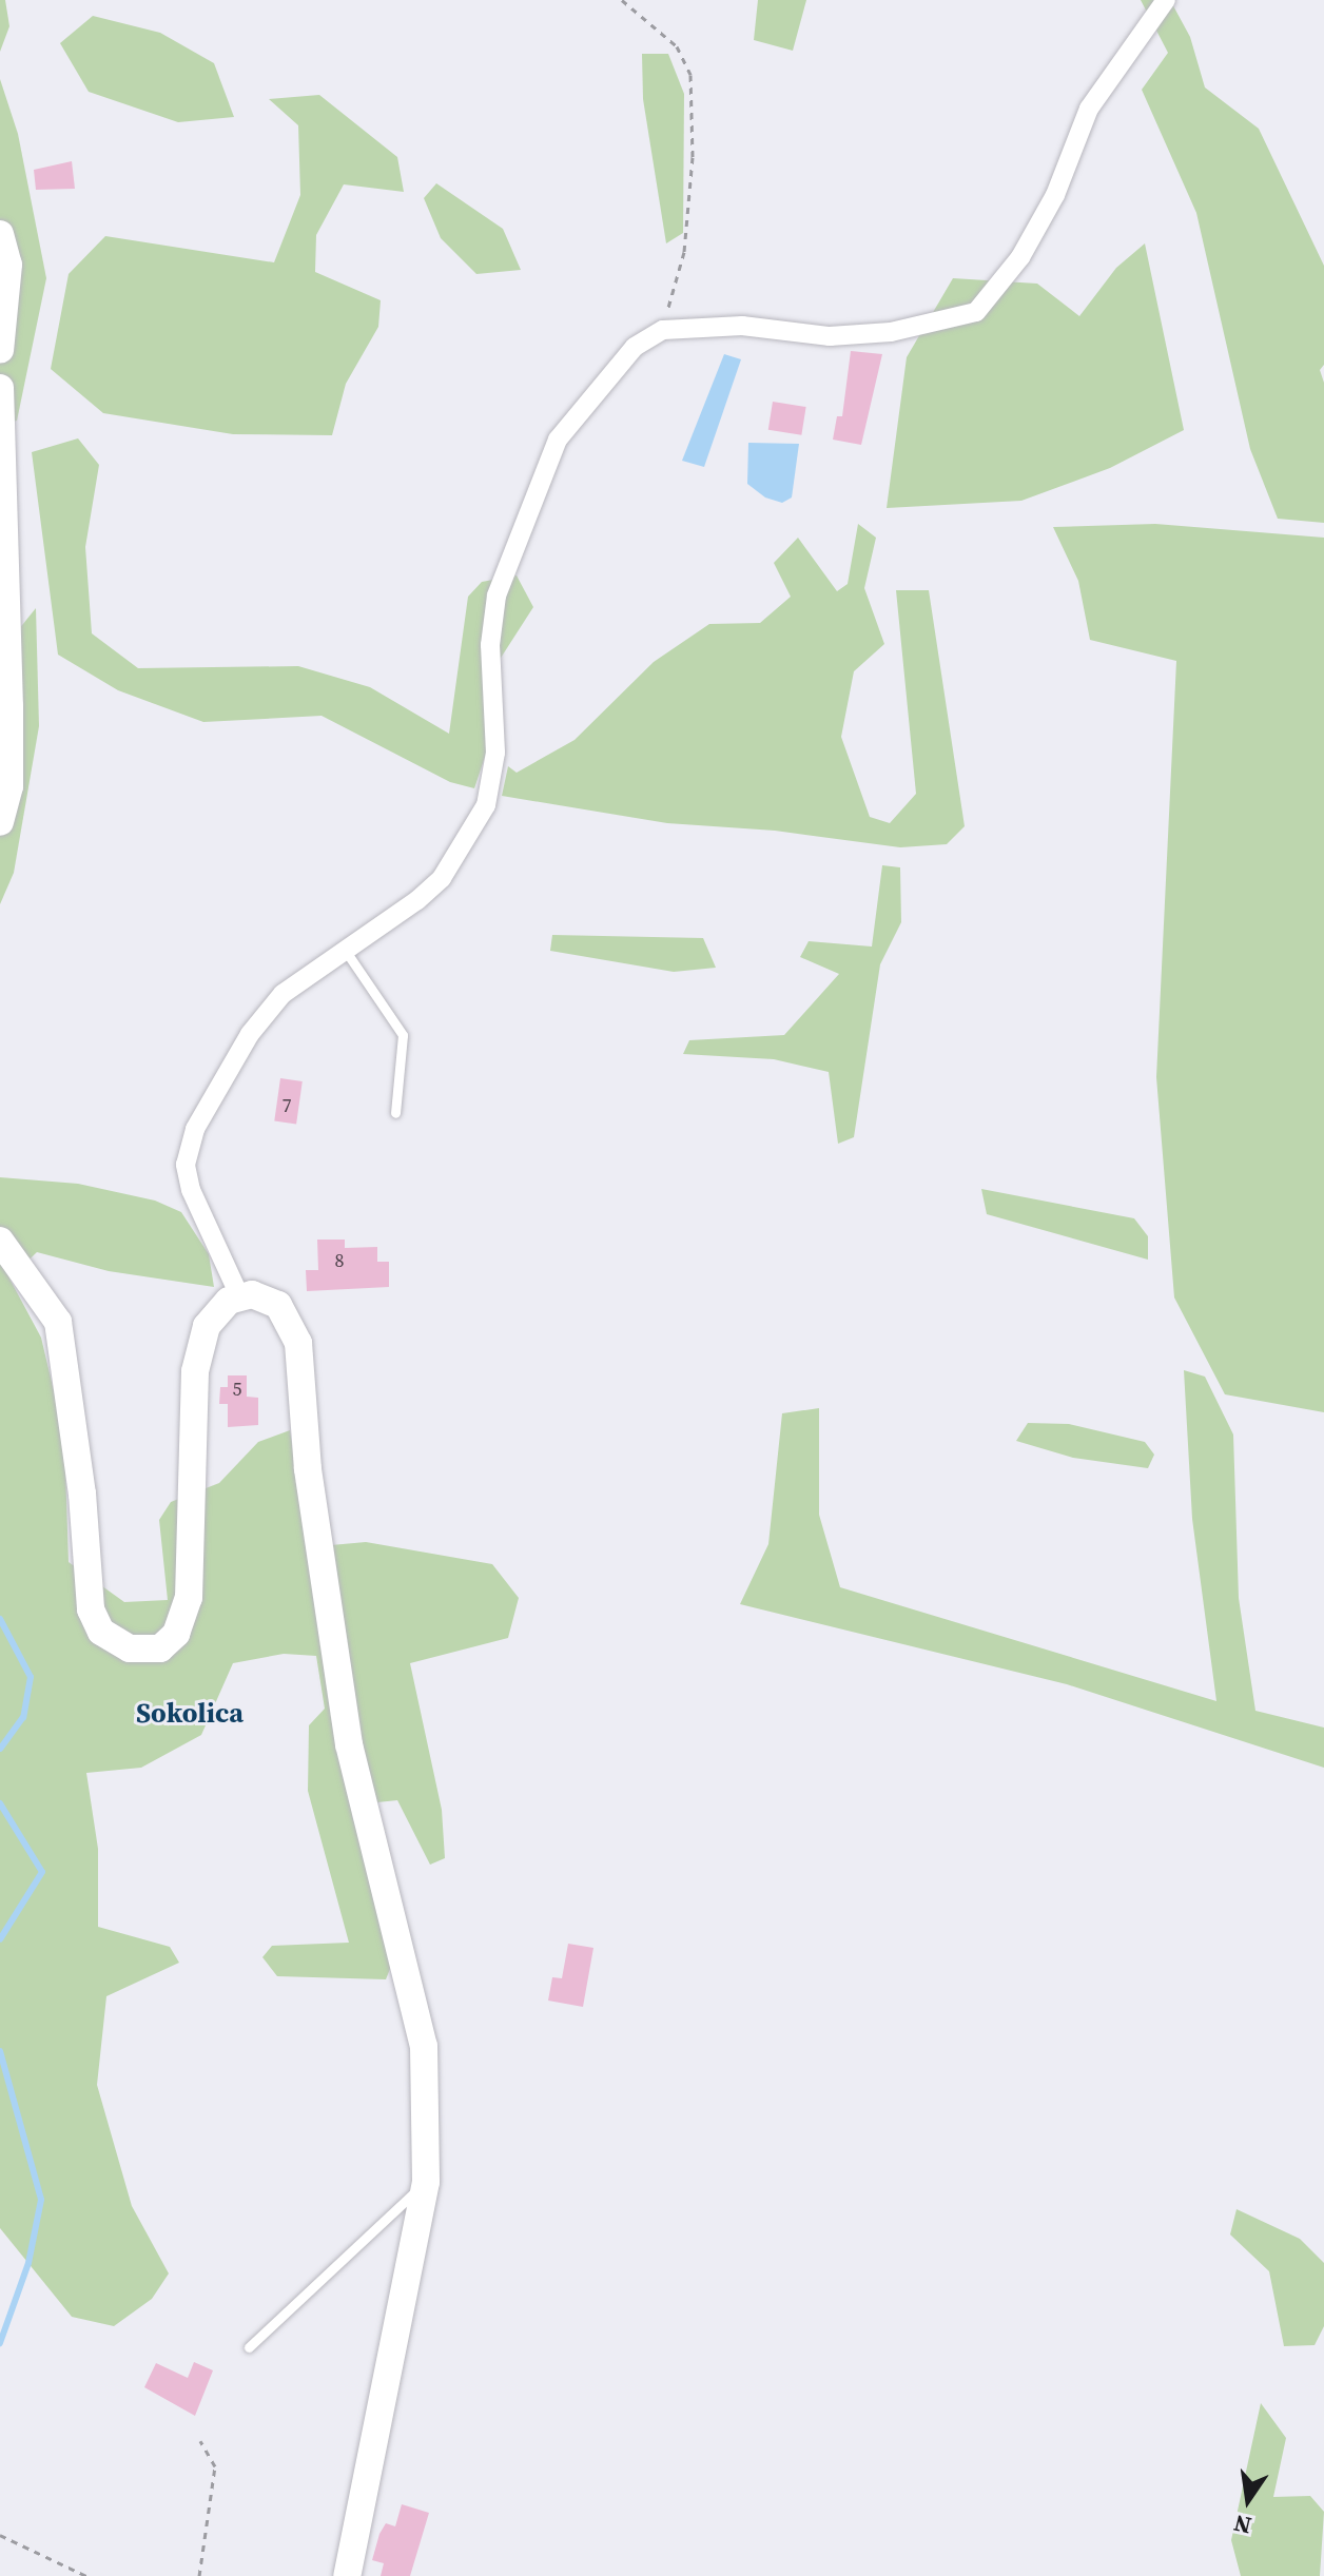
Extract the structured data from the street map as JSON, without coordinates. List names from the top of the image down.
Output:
{
  "districts": ["Sokolica"],
  "house_numbers": ["7", "8", "5"],
  "north": "bottom"
}
